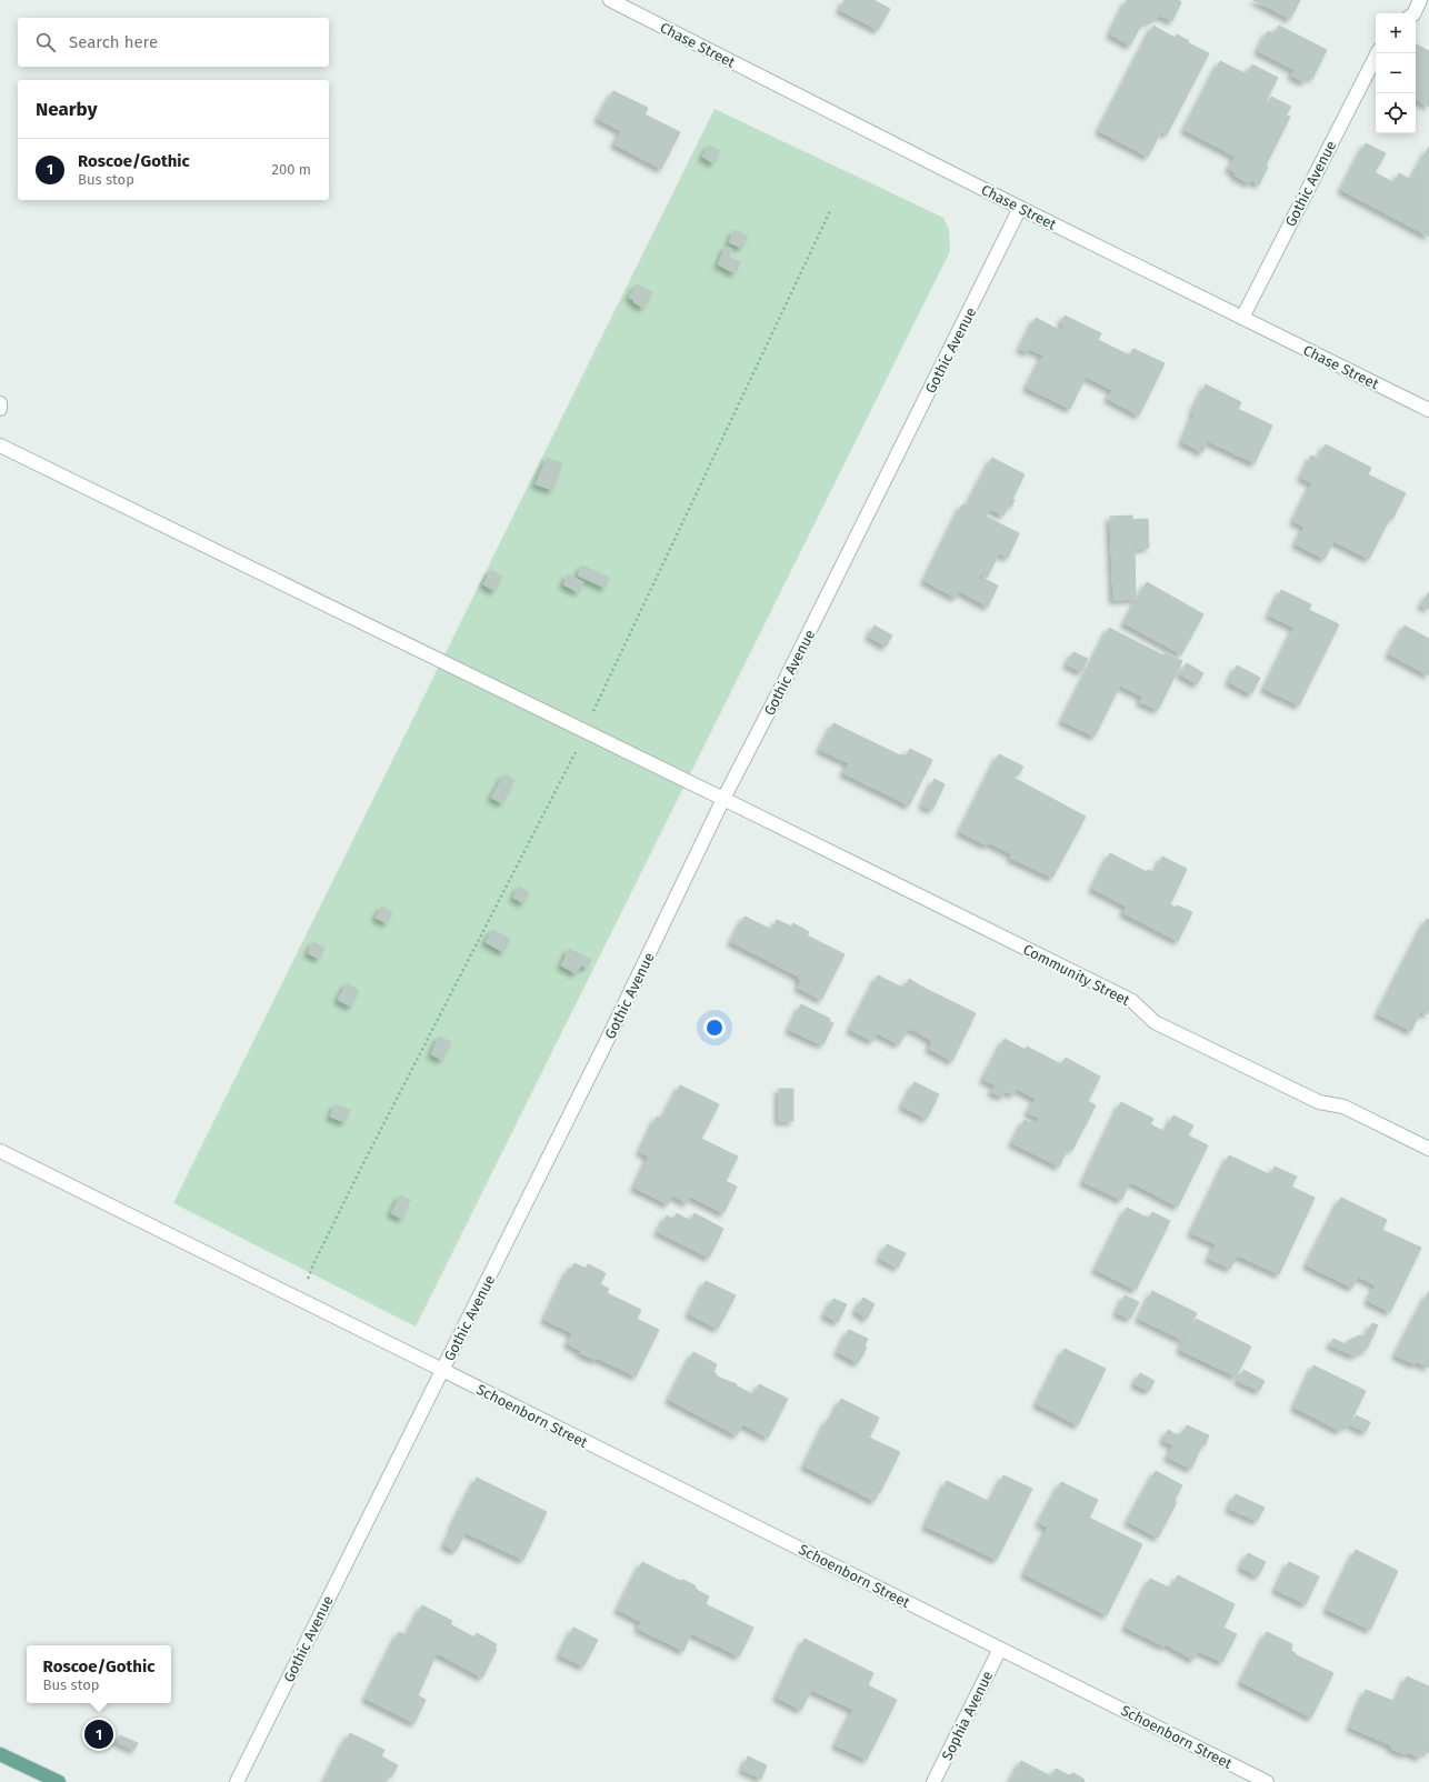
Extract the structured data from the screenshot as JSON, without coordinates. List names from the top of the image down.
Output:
{
  "streets": {
    "street": [
      "Chase Street",
      "Gothic Avenue",
      "Community Street",
      "Schoenborn Street",
      "Sophia Avenue"
    ]
  },
  "crossings": [
    ["Chase Street", "Gothic Avenue"],
    ["Gothic Avenue", "Community Street"],
    ["Gothic Avenue", "Schoenborn Street"],
    ["Schoenborn Street", "Sophia Avenue"]
  ],
  "page": {
    "map_buttons": ["+", "−"],
    "search": "Search here",
    "heading": "Nearby",
    "list": [
      {
        "mark": "1",
        "name": "Roscoe/Gothic",
        "note": "Bus stop",
        "value": "200 m"
      }
    ],
    "popup": ["Roscoe/Gothic", "Bus stop"],
    "pins": "1"
  }
}
